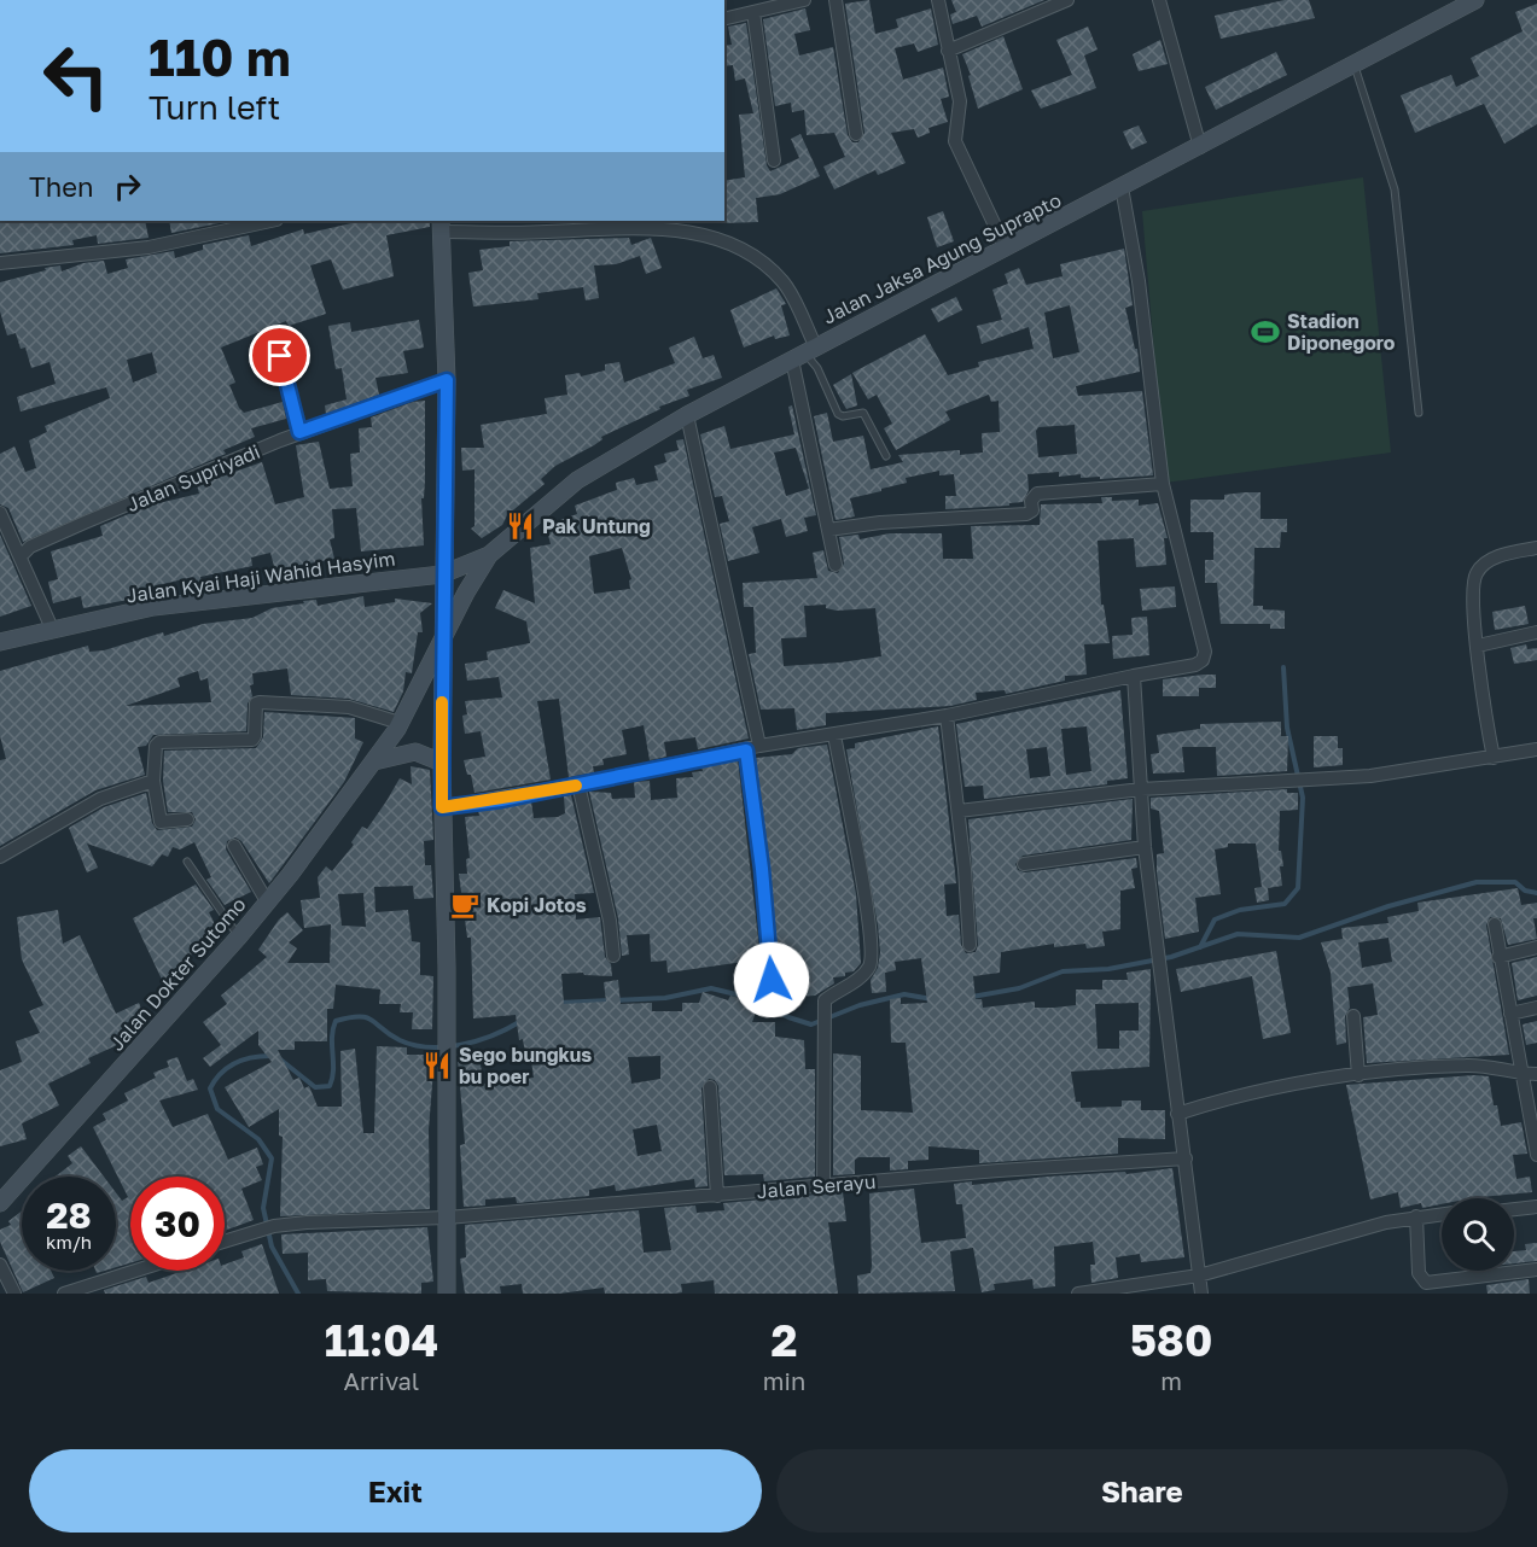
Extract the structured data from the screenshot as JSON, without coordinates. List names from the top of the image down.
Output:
{
  "streets": {
    "main road": ["Jalan Jaksa Agung Suprapto", "Jalan Kyai Haji Wahid Hasyim", "Jalan Dokter Sutomo"],
    "street": ["Jalan Supriyadi", "Jalan Serayu"]
  },
  "crossings": [
    ["Jalan Jaksa Agung Suprapto", "Jalan Kyai Haji Wahid Hasyim"],
    ["Jalan Jaksa Agung Suprapto", "Jalan Dokter Sutomo"]
  ],
  "places": {
    "sports": ["Stadion Diponegoro"],
    "restaurant": ["Pak Untung", "Sego bungkus bu poer"],
    "cafe": ["Kopi Jotos"]
  },
  "page": {
    "turn": ["110 m", "Turn left"],
    "then": "Then",
    "speed": "28 km/h",
    "limit": "30",
    "eta": [
      "11:04",
      "Arrival",
      "2",
      "min",
      "580",
      "m"
    ],
    "buttons": ["Exit", "Share"]
  }
}
